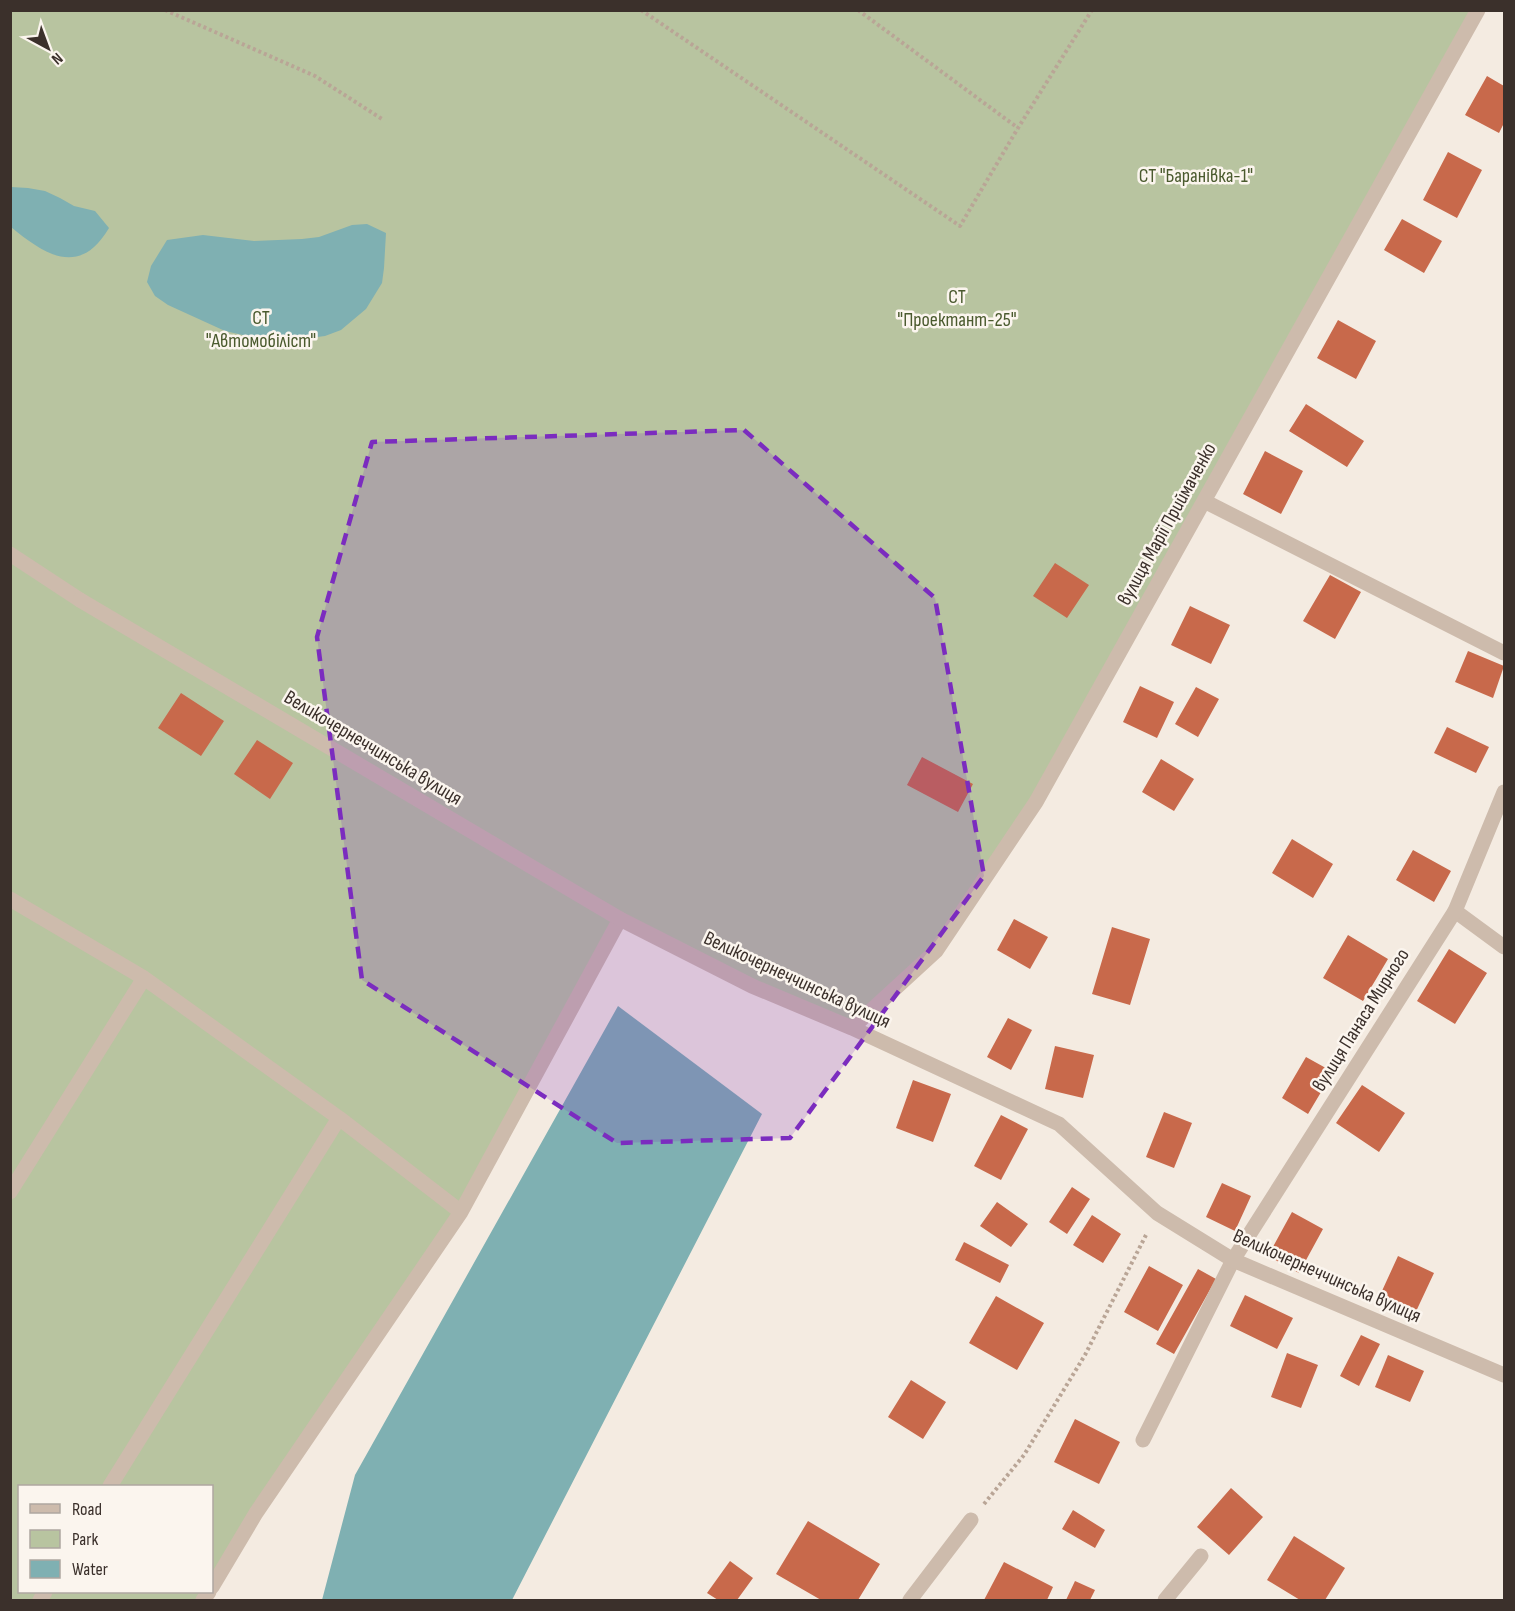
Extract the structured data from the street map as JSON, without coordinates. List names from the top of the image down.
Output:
{
  "streets": {
    "street": ["вулиця Марії Приймаченко", "Великочернеччинська вулиця", "вулиця Панаса Мирного"]
  },
  "crossings": [
    ["вулиця Марії Приймаченко", "Великочернеччинська вулиця"],
    ["Великочернеччинська вулиця", "вулиця Панаса Мирного"]
  ],
  "parks": ["СТ \"Баранівка-1\"", "СТ \"Проектант-25\"", "СТ \"Автомобіліст\""],
  "legend": ["Road", "Park", "Water"],
  "north": "bottom right"
}
